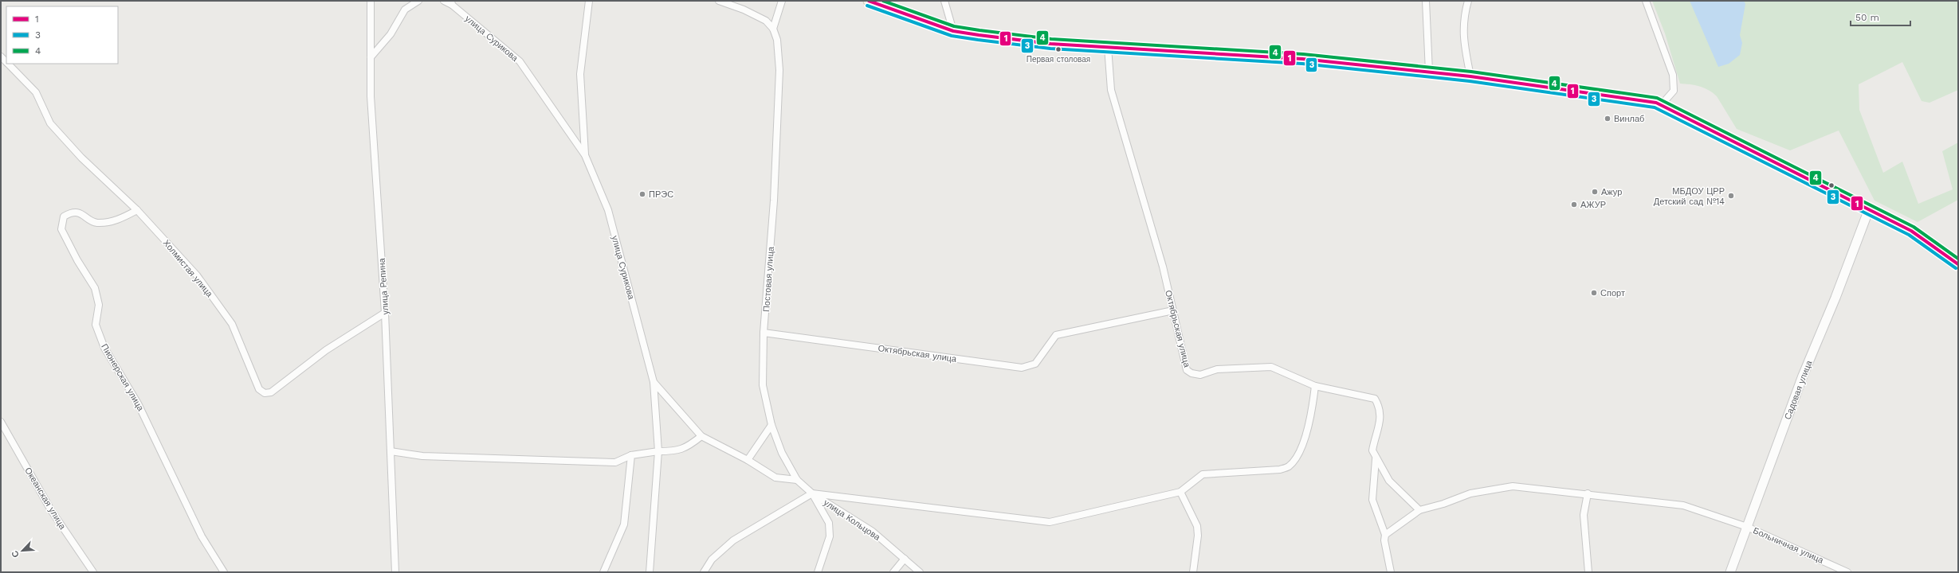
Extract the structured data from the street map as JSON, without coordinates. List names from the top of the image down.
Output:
{
  "streets": {
    "street": [
      "улица Сурикова",
      "Холмистая улица",
      "Постовая улица",
      "улица Репина",
      "Октябрьская улица",
      "Пионерская улица",
      "Садовая улица",
      "Океанская улица",
      "улица Кольцова",
      "Больничная улица"
    ]
  },
  "crossings": [
    ["Холмистая улица", "улица Репина"],
    ["Холмистая улица", "Пионерская улица"],
    ["Постовая улица", "Октябрьская улица"],
    ["Постовая улица", "улица Кольцова"],
    ["Октябрьская улица", "Больничная улица"],
    ["Садовая улица", "Больничная улица"]
  ],
  "places": [
    "Первая столовая",
    "Винлаб",
    "Ажур",
    "ПРЭС",
    "МБДОУ ЦРР Детский сад №14",
    "АЖУР",
    "Спорт"
  ],
  "lines": ["transit line 1", "transit line 4", "transit line 3"],
  "legend": ["1", "3", "4"],
  "scale_bar": "50 m",
  "north": "bottom left"
}
